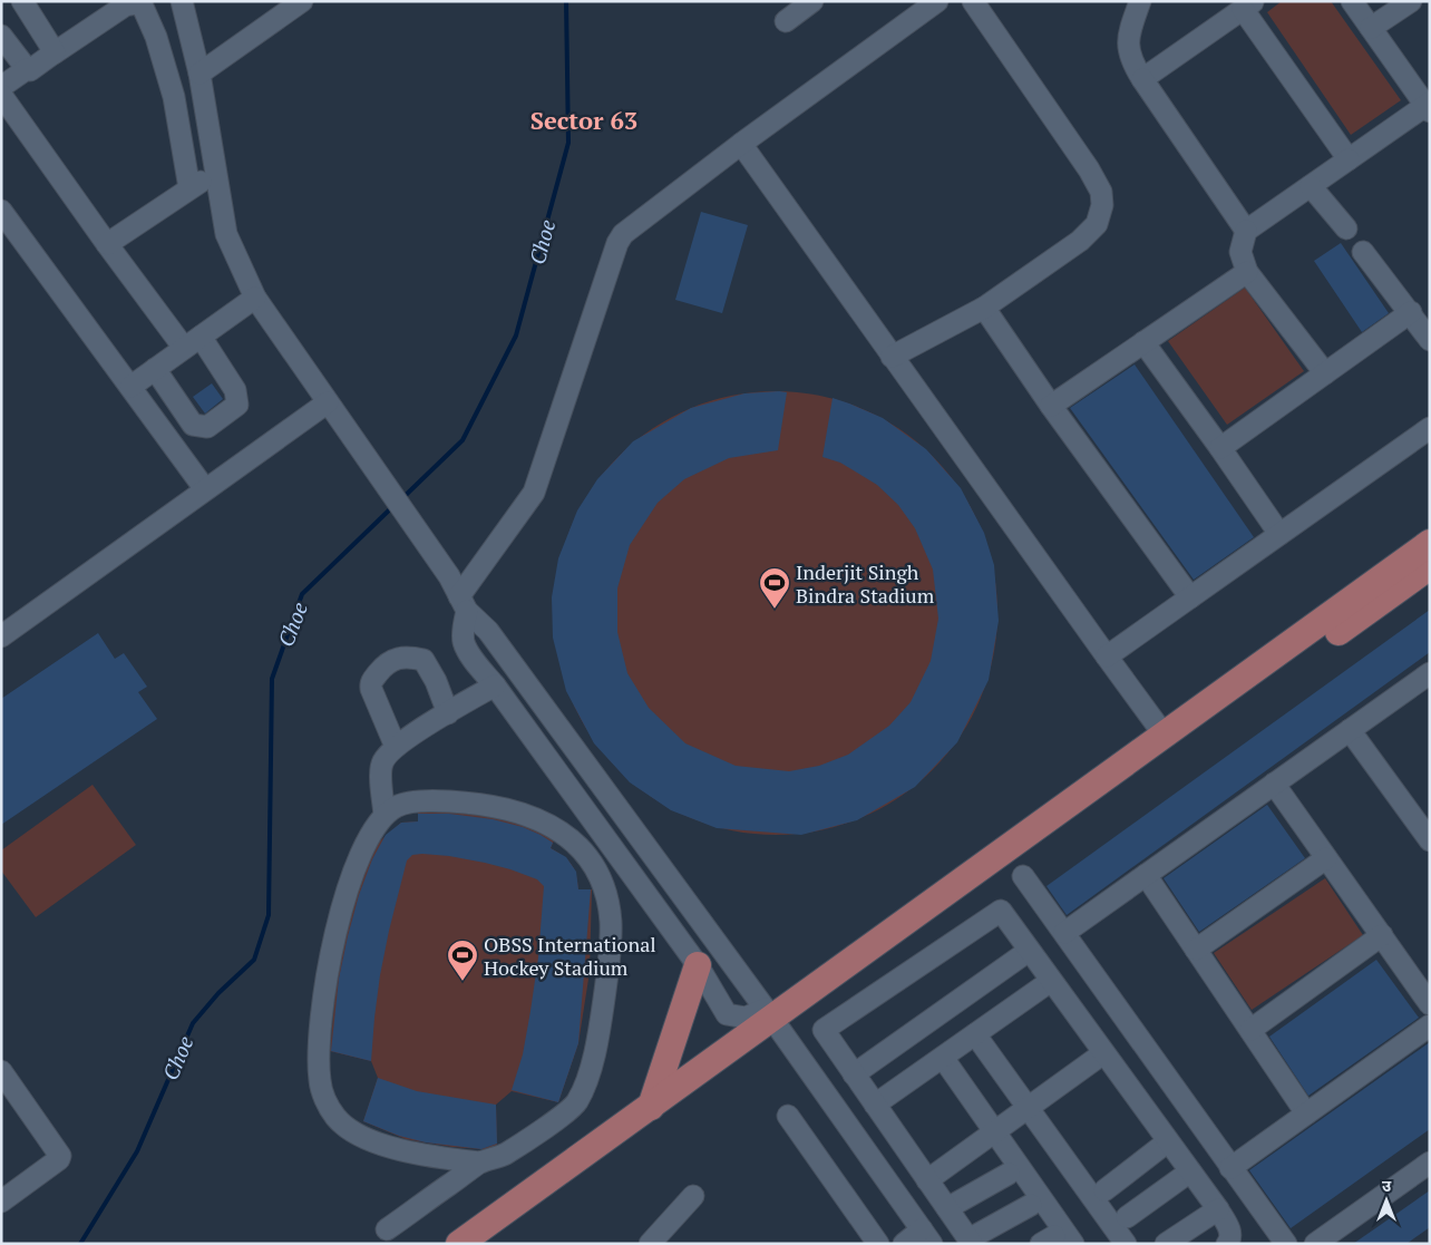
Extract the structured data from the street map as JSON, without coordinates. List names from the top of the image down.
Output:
{
  "districts": ["Sector 63"],
  "water": ["Choe"],
  "places": {
    "sports": ["Inderjit Singh Bindra Stadium", "OBSS International Hockey Stadium"]
  },
  "north": "top"
}
